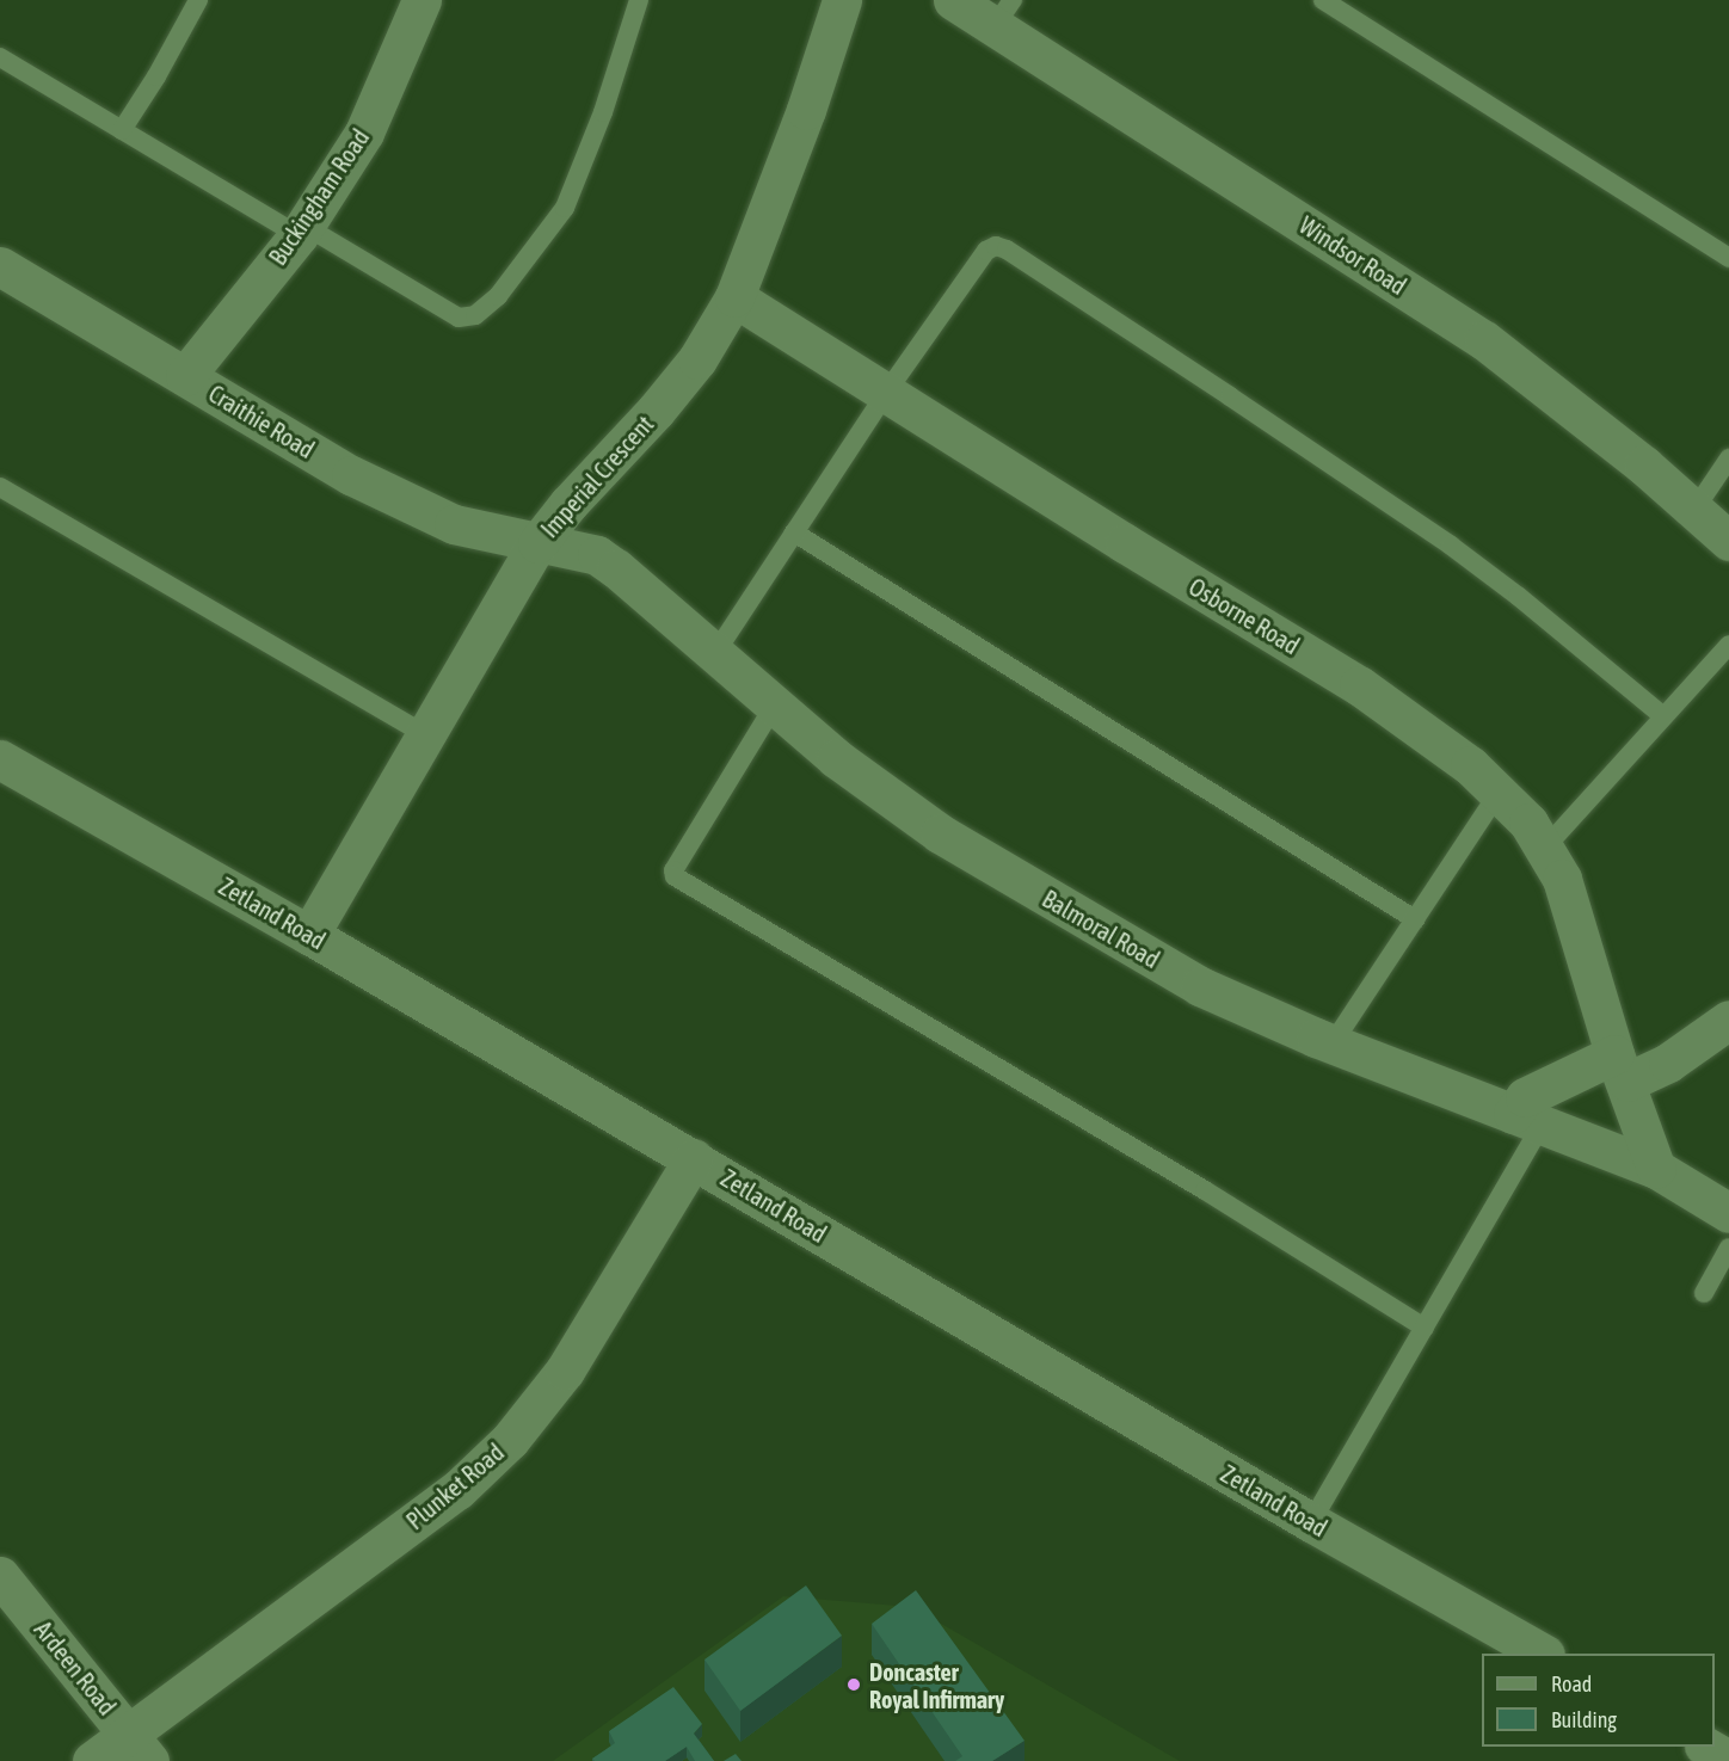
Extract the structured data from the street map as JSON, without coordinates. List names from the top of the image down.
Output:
{
  "streets": {
    "street": [
      "Buckingham Road",
      "Windsor Road",
      "Craithie Road",
      "Imperial Crescent",
      "Osborne Road",
      "Zetland Road",
      "Balmoral Road",
      "Plunket Road",
      "Ardeen Road"
    ]
  },
  "crossings": [
    ["Buckingham Road", "Craithie Road"],
    ["Craithie Road", "Imperial Crescent"],
    ["Craithie Road", "Balmoral Road"],
    ["Imperial Crescent", "Osborne Road"],
    ["Imperial Crescent", "Zetland Road"],
    ["Imperial Crescent", "Balmoral Road"],
    ["Osborne Road", "Balmoral Road"],
    ["Zetland Road", "Plunket Road"],
    ["Plunket Road", "Ardeen Road"]
  ],
  "places": ["Doncaster Royal Infirmary"],
  "legend": ["Road", "Building"]
}
